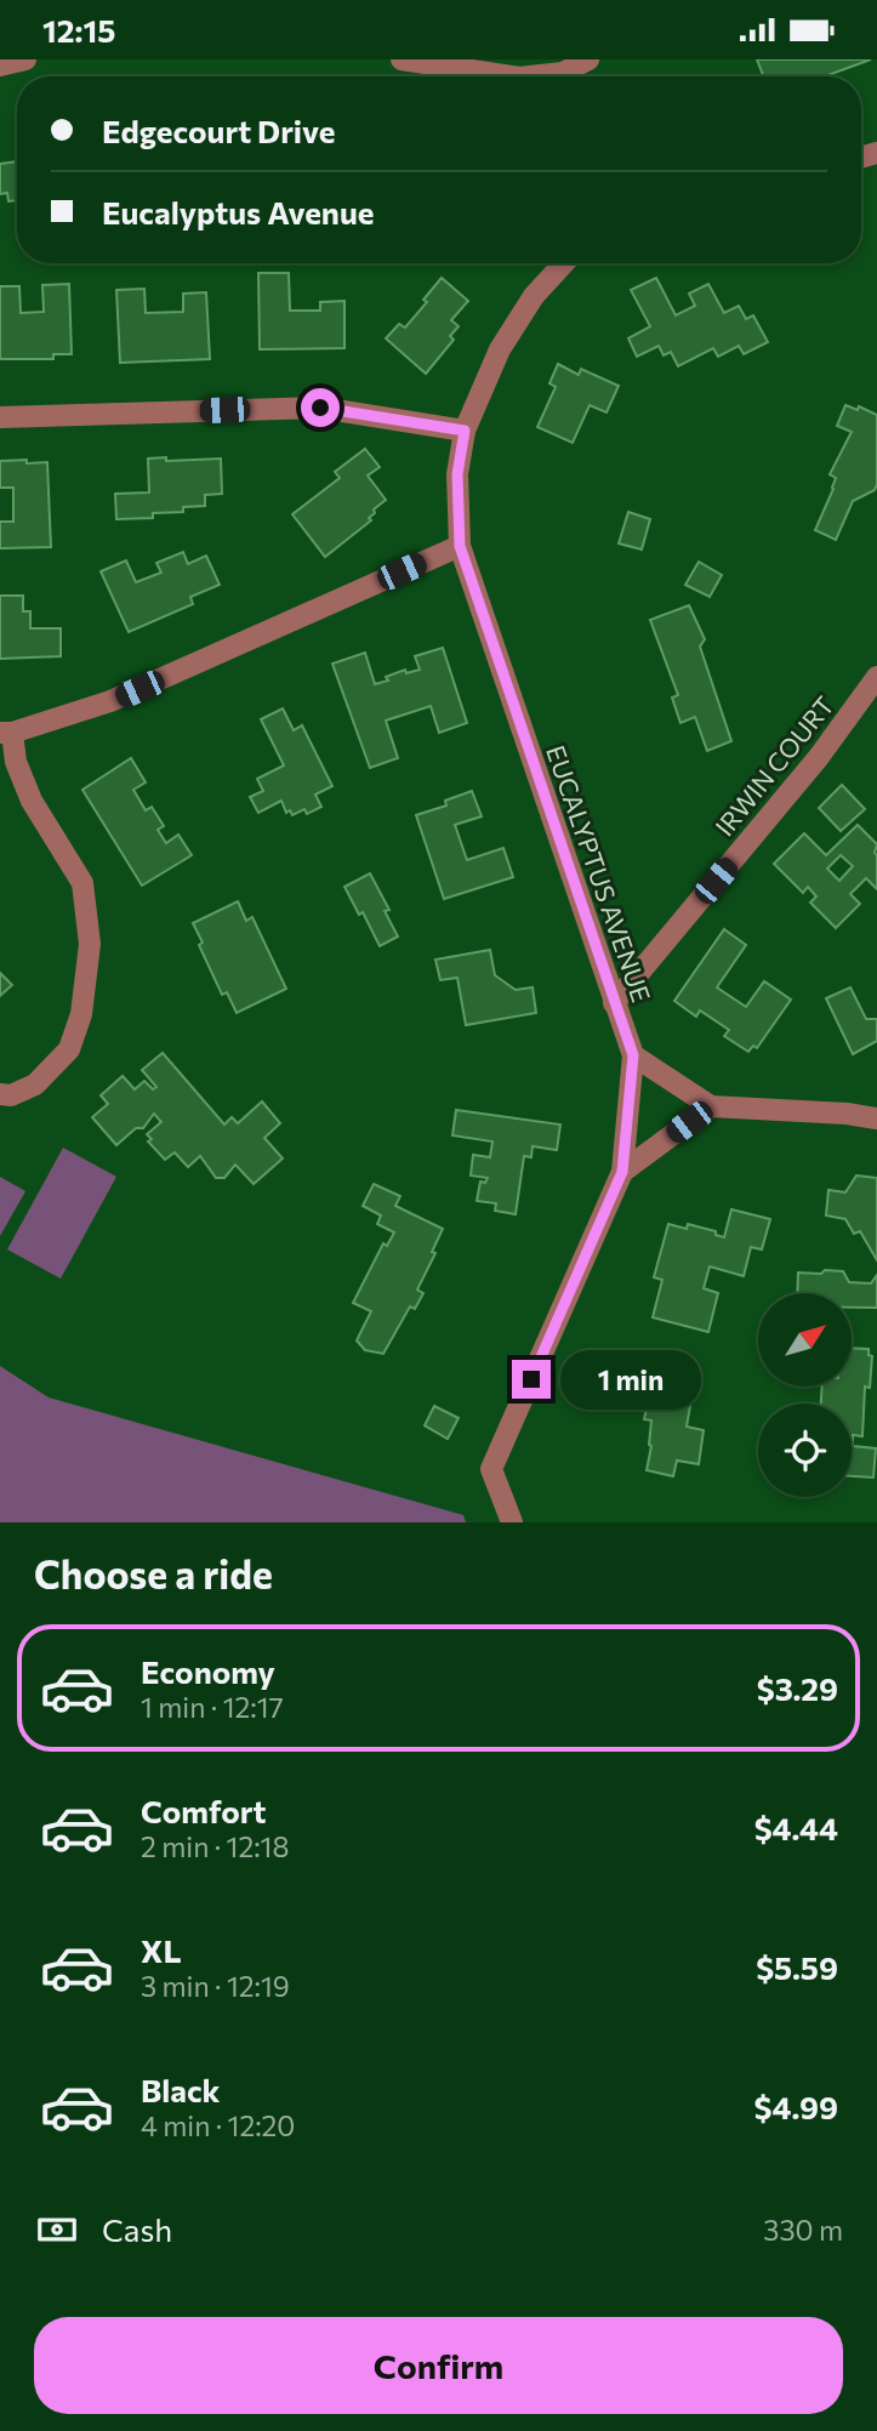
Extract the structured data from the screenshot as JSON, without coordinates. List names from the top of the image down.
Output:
{
  "streets": {
    "street": ["IRWIN COURT", "EUCALYPTUS AVENUE"]
  },
  "crossings": [
    ["IRWIN COURT", "EUCALYPTUS AVENUE"]
  ],
  "north": "top right",
  "page": {
    "status": "12:15",
    "banner": ["Edgecourt Drive", "Eucalyptus Avenue"],
    "bubble": "1 min",
    "heading": "Choose a ride",
    "list": [
      {
        "name": "Economy",
        "note": "1 min · 12:17",
        "value": "$3.29"
      },
      {
        "name": "Comfort",
        "note": "2 min · 12:18",
        "value": "$4.44"
      },
      {
        "name": "XL",
        "note": "3 min · 12:19",
        "value": "$5.59"
      },
      {
        "name": "Black",
        "note": "4 min · 12:20",
        "value": "$4.99"
      }
    ],
    "pay": ["Cash", "330 m"],
    "buttons": "Confirm"
  }
}
